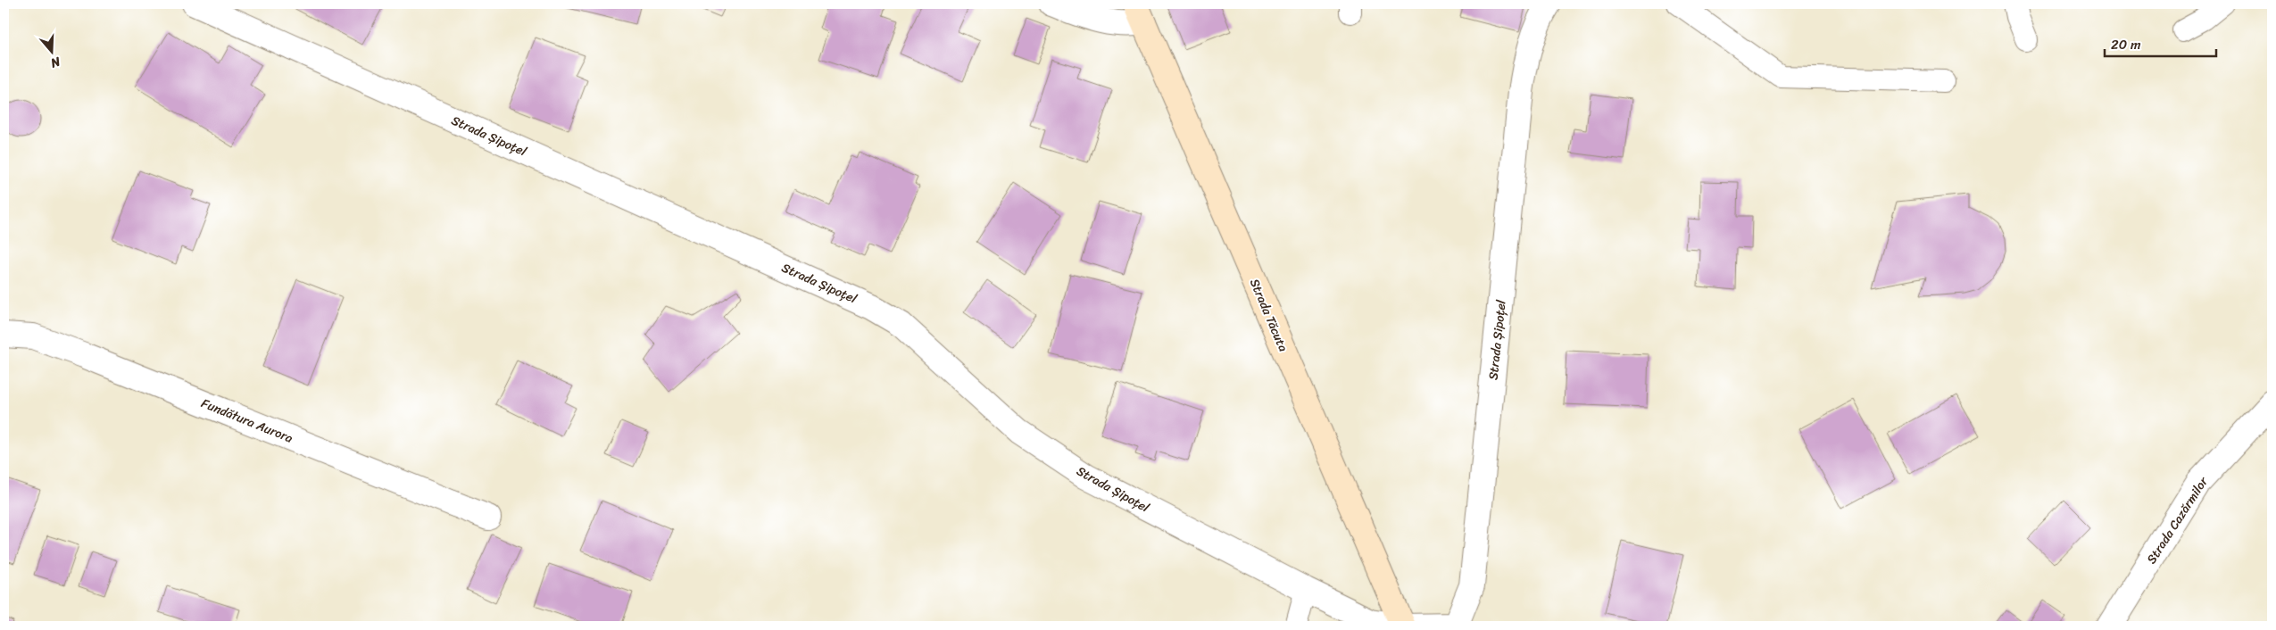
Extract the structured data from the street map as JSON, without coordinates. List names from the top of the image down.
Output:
{
  "streets": {
    "street": [
      "Strada Șipoțel",
      "Strada Tăcuta",
      "Fundătura Aurora",
      "Strada Cazărmilor"
    ]
  },
  "crossings": [
    ["Strada Șipoțel", "Strada Tăcuta"]
  ],
  "scale_bar": "20 m",
  "north": "bottom"
}
